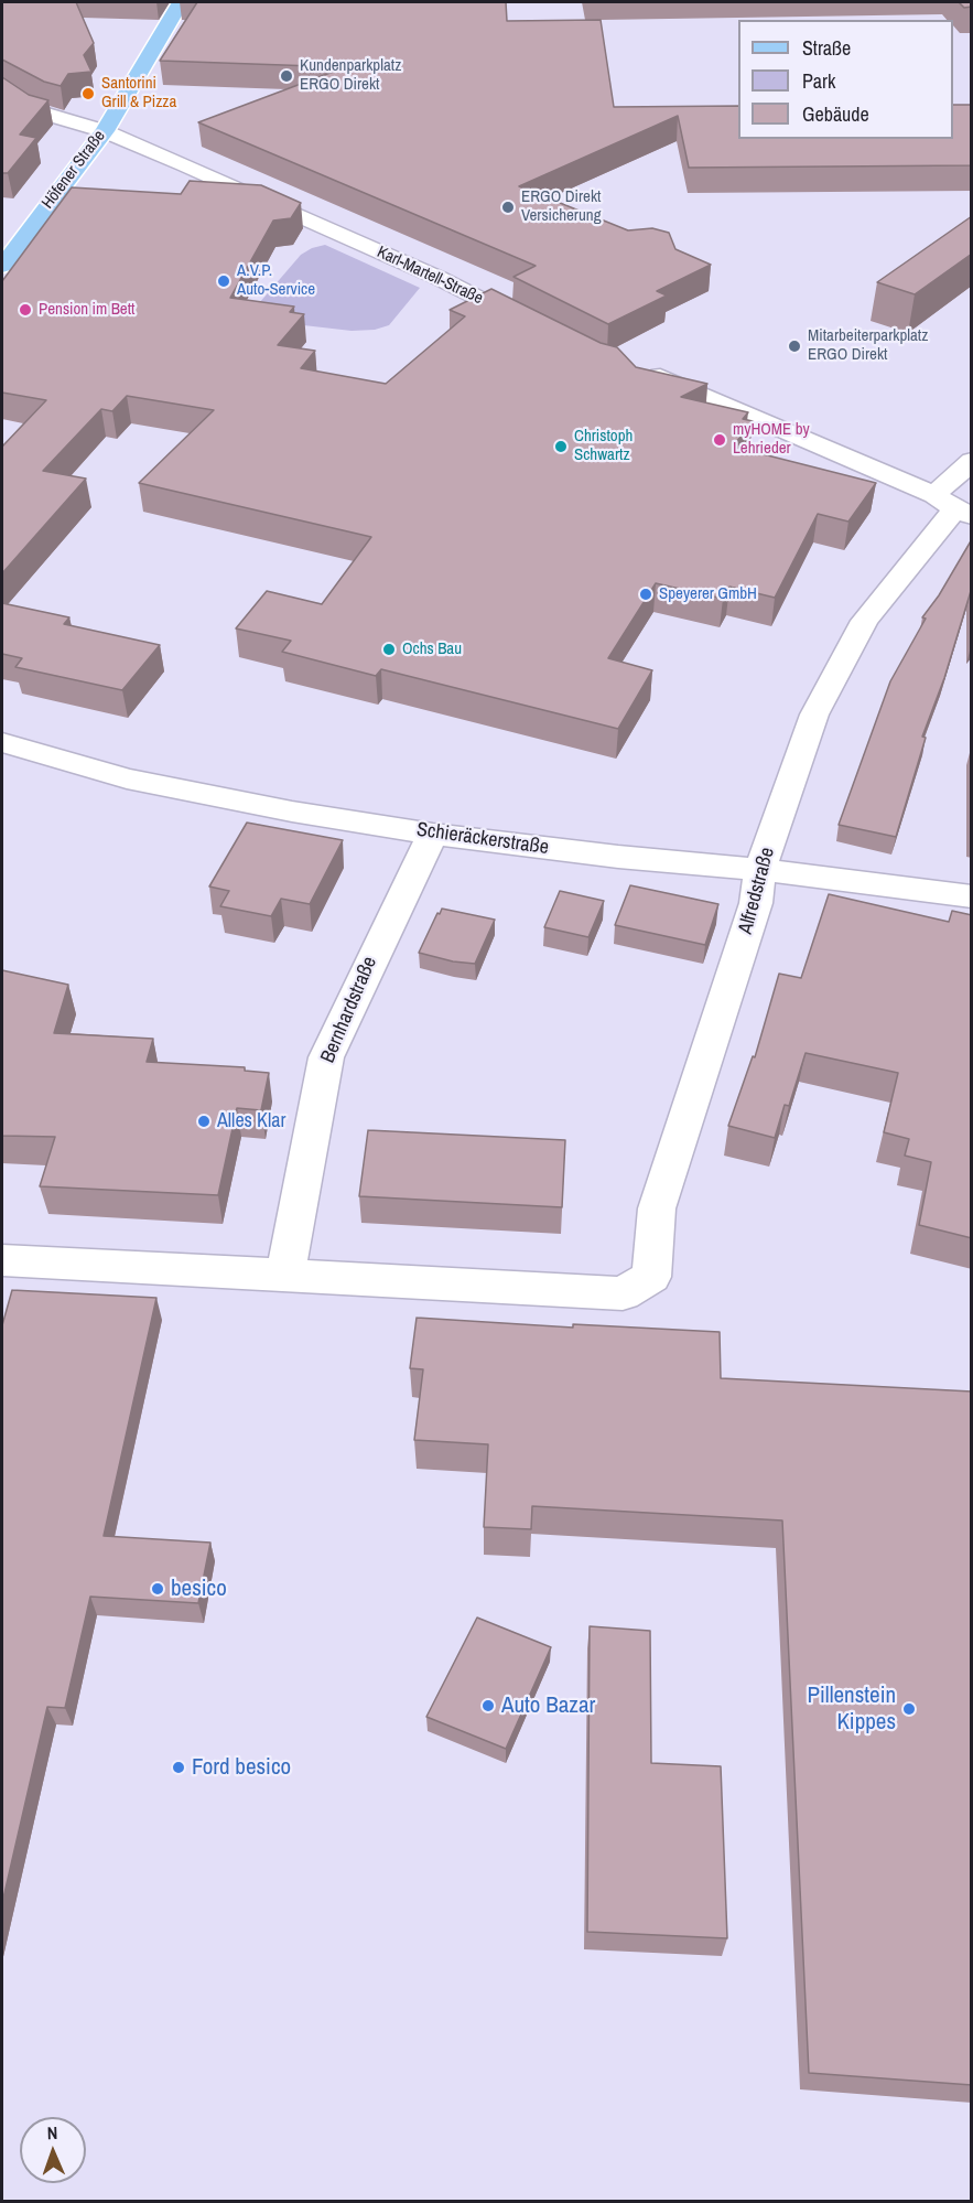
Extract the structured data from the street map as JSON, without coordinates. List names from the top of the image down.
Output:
{
  "streets": {
    "main road": ["Höfener Straße"],
    "street": [
      "Karl-Martell-Straße",
      "Schieräckerstraße",
      "Alfredstraße",
      "Bernhardstraße"
    ]
  },
  "crossings": [
    ["Höfener Straße", "Karl-Martell-Straße"],
    ["Schieräckerstraße", "Alfredstraße"],
    ["Schieräckerstraße", "Bernhardstraße"],
    ["Alfredstraße", "Bernhardstraße"]
  ],
  "places": [
    "Kundenparkplatz ERGO Direkt",
    "Santorini Grill & Pizza",
    "ERGO Direkt Versicherung",
    "A.V.P. Auto-Service",
    "Pension im Bett",
    "Mitarbeiterparkplatz ERGO Direkt",
    "myHOME by Lehrieder",
    "Christoph Schwartz",
    "Speyerer GmbH",
    "Ochs Bau",
    "Alles Klar",
    "besico",
    "Auto Bazar",
    "Pillenstein Kippes",
    "Ford besico"
  ],
  "legend": ["Straße", "Park", "Gebäude"],
  "north": "top"
}
